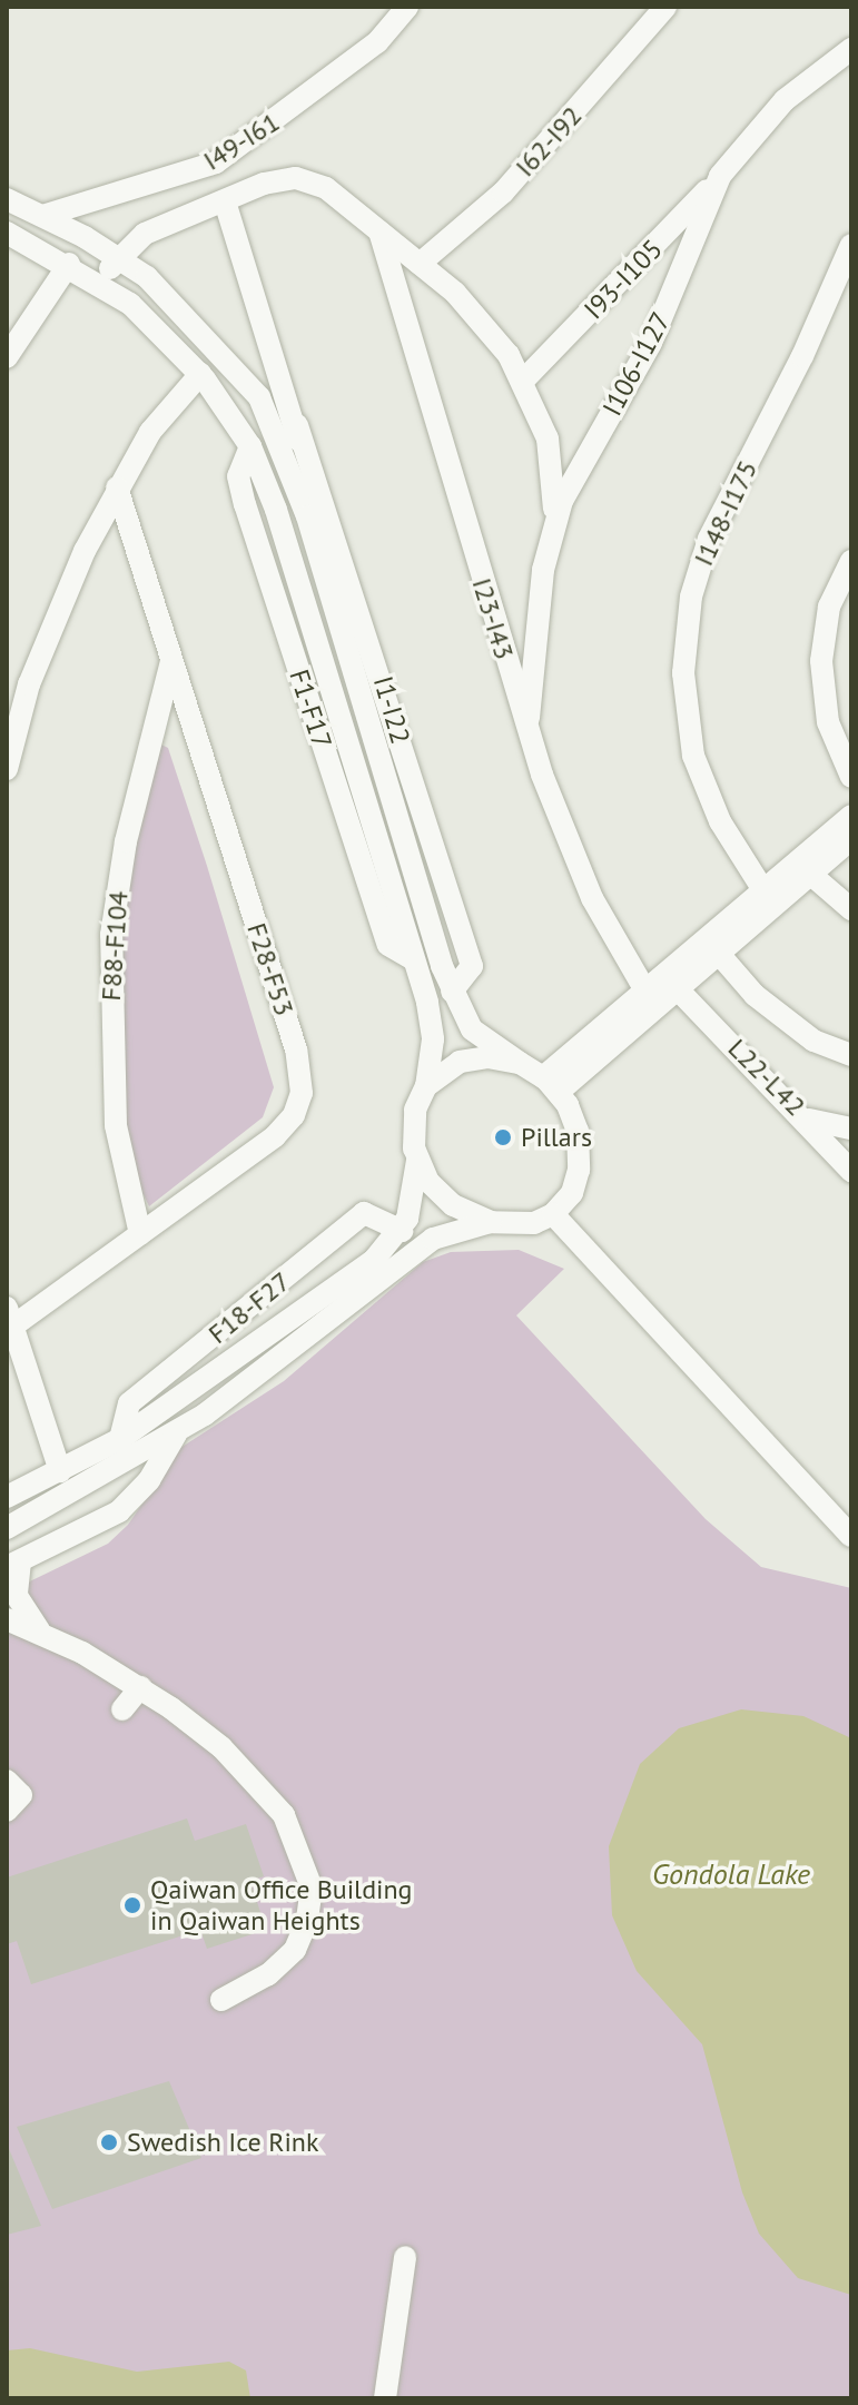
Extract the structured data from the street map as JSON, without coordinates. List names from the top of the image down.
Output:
{
  "streets": {
    "street": [
      "I49-I61",
      "I62-I92",
      "I93-I105",
      "I106-I127",
      "I148-I175",
      "I23-I43",
      "I1-I22",
      "F88-F104",
      "F28-F53",
      "L22-L42",
      "F18-F27"
    ]
  },
  "crossings": [
    ["I93-I105", "I106-I127"],
    ["I106-I127", "I23-I43"],
    ["F88-F104", "F28-F53"]
  ],
  "water": ["Gondola Lake"],
  "places": ["Pillars", "Qaiwan Office Building in Qaiwan Heights", "Swedish Ice Rink"]
}
